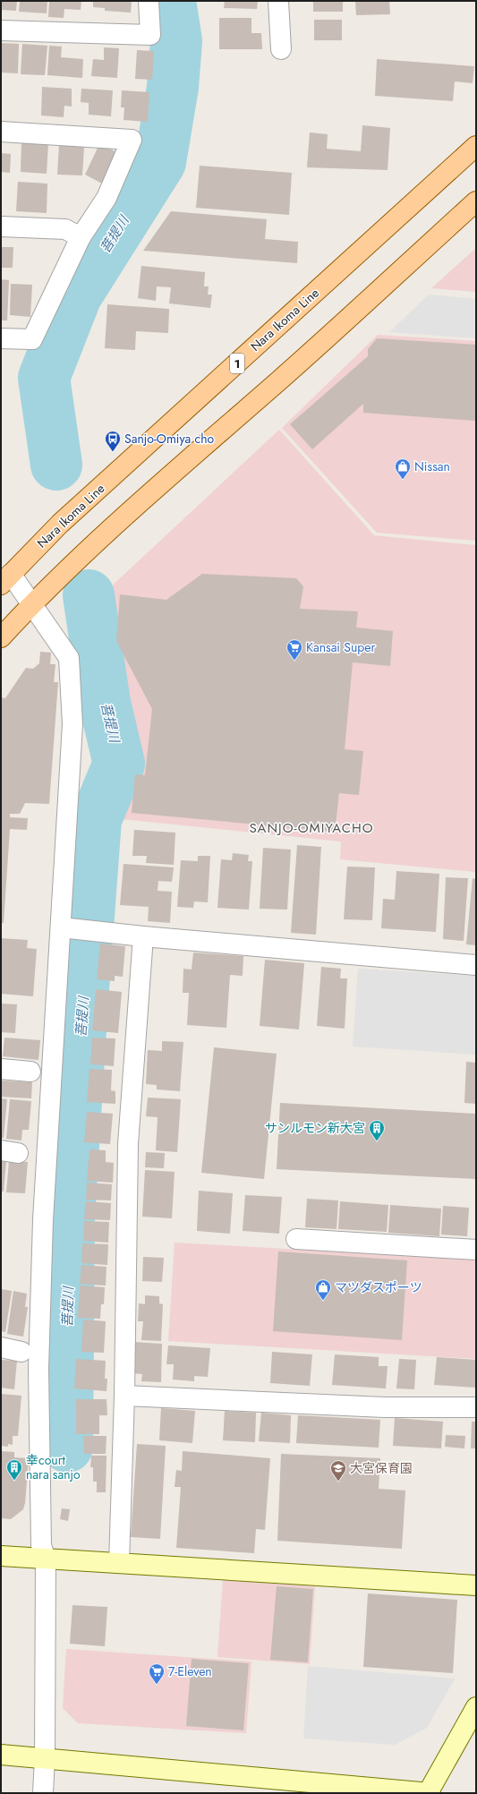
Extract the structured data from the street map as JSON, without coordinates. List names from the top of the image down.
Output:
{
  "streets": {
    "main road": ["Nara Ikoma Line", "1"]
  },
  "districts": ["SANJO-OMIYACHO"],
  "water": ["菩提川"],
  "places": {
    "bus stop": ["Sanjo-Omiya cho"],
    "shop": ["Nissan", "マツダスポーツ"],
    "supermarket": ["Kansai Super", "7-Eleven"],
    "building": ["サンルモン新大宮", "幸court nara sanjo"],
    "school or university": ["大宮保育園"]
  }
}
